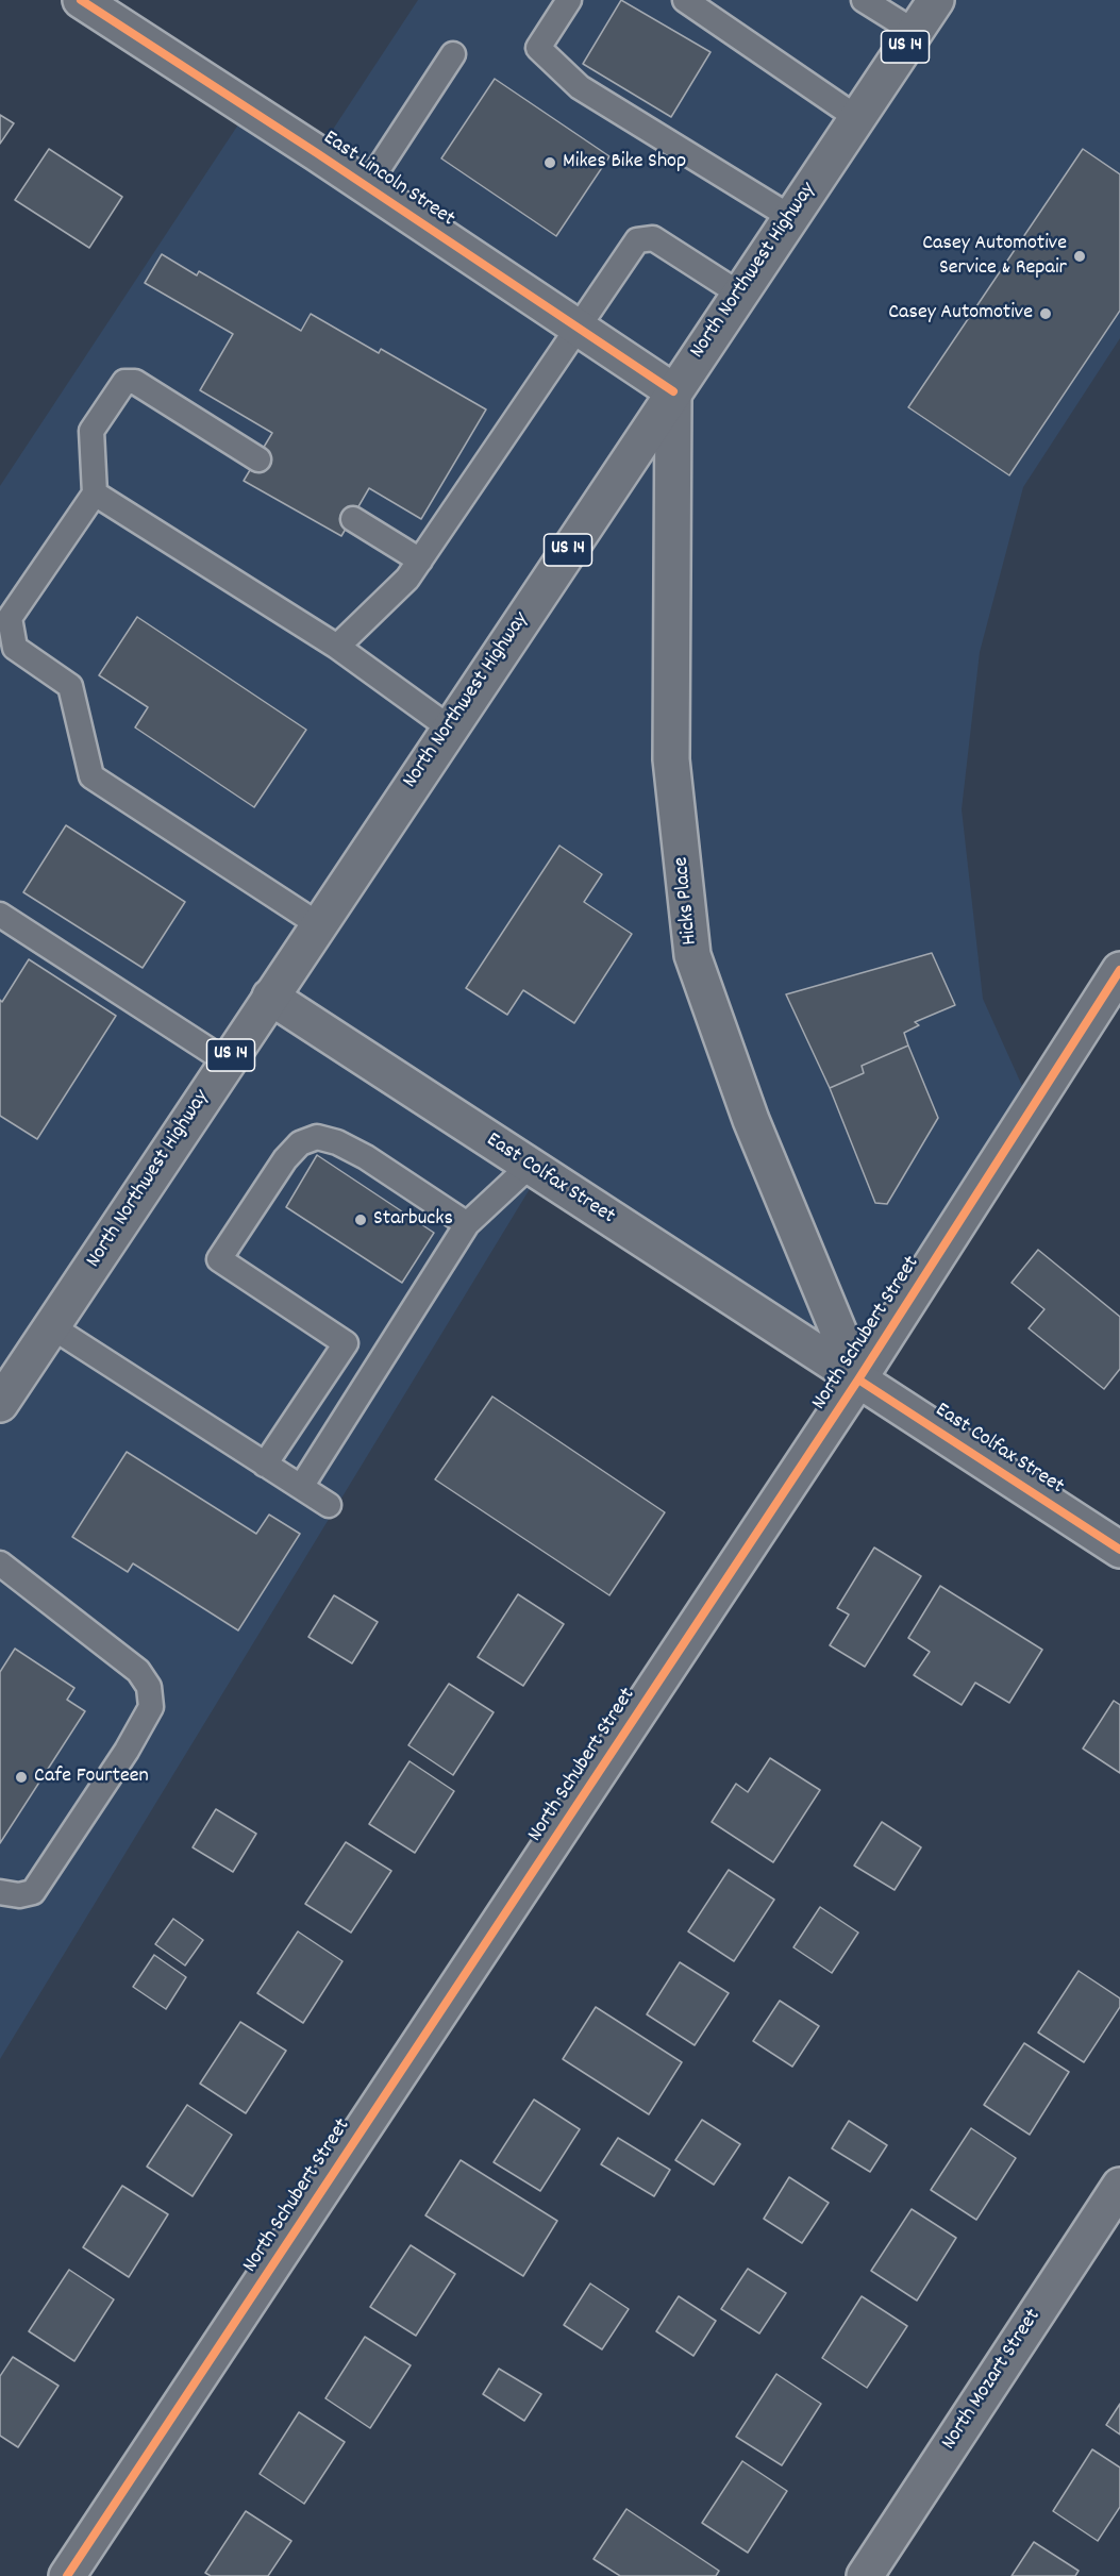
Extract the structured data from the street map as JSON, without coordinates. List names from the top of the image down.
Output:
{
  "streets": {
    "street": [
      "US 14",
      "East Lincoln Street",
      "North Northwest Highway",
      "Hicks Place",
      "East Colfax Street",
      "North Schubert Street",
      "North Mozart Street"
    ]
  },
  "crossings": [
    ["East Lincoln Street", "North Northwest Highway"],
    ["East Lincoln Street", "Hicks Place"],
    ["North Northwest Highway", "Hicks Place"],
    ["North Northwest Highway", "East Colfax Street"],
    ["Hicks Place", "East Colfax Street"],
    ["Hicks Place", "North Schubert Street"],
    ["East Colfax Street", "North Schubert Street"]
  ],
  "places": [
    "Mikes Bike Shop",
    "Casey Automotive Service & Repair",
    "Casey Automotive",
    "Starbucks",
    "Cafe Fourteen"
  ]
}
